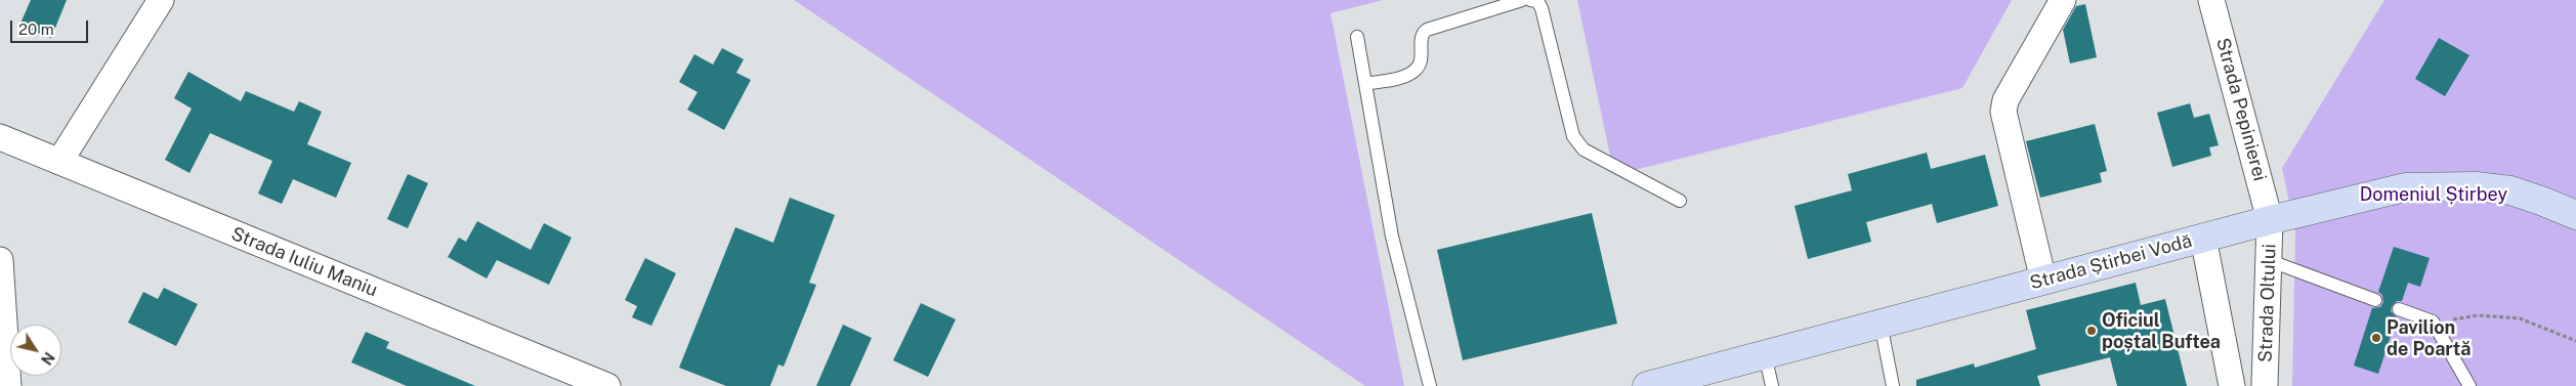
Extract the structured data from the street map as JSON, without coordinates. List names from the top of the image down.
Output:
{
  "streets": {
    "street": [
      "Strada Pepinierei",
      "Strada Iuliu Maniu",
      "Strada Știrbei Vodă",
      "Strada Oltului"
    ]
  },
  "crossings": [
    ["Strada Pepinierei", "Strada Știrbei Vodă"],
    ["Strada Pepinierei", "Strada Oltului"],
    ["Strada Știrbei Vodă", "Strada Oltului"]
  ],
  "parks": ["Domeniul Știrbey"],
  "places": ["Oficiul poștal Buftea", "Pavilion de Poartă"],
  "scale_bar": "20 m",
  "north": "bottom right"
}
